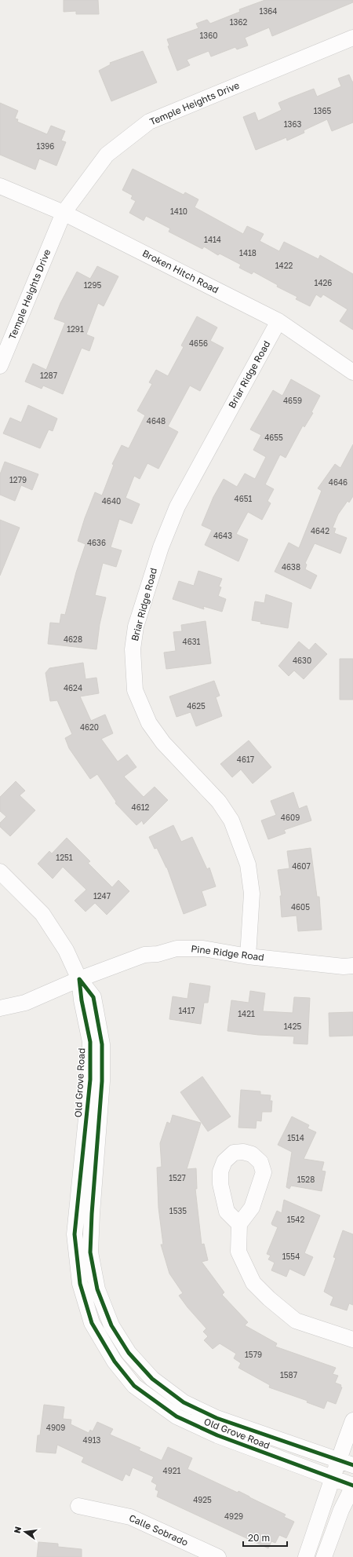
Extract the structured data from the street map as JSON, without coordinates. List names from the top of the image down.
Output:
{
  "streets": {
    "street": [
      "Temple Heights Drive",
      "Broken Hitch Road",
      "Briar Ridge Road",
      "Pine Ridge Road",
      "Old Grove Road",
      "Calle Sobrado"
    ]
  },
  "crossings": [
    ["Temple Heights Drive", "Broken Hitch Road"],
    ["Broken Hitch Road", "Briar Ridge Road"],
    ["Briar Ridge Road", "Pine Ridge Road"],
    ["Pine Ridge Road", "Old Grove Road"]
  ],
  "house_numbers": [
    "1364",
    "1362",
    "1360",
    "1365",
    "1363",
    "1396",
    "1410",
    "1414",
    "1418",
    "1422",
    "1426",
    "1295",
    "1291",
    "4656",
    "1287",
    "4659",
    "4648",
    "4655",
    "1279",
    "4646",
    "4651",
    "4640",
    "4642",
    "4643",
    "4636",
    "4638",
    "4628",
    "4631",
    "4630",
    "4624",
    "4625",
    "4620",
    "4617",
    "4612",
    "4609",
    "1251",
    "4607",
    "1247",
    "4605",
    "1417",
    "1421",
    "1425",
    "1514",
    "1527",
    "1528",
    "1535",
    "1542",
    "1554",
    "1579",
    "1587",
    "4909",
    "4913",
    "4921",
    "4925",
    "4929"
  ],
  "scale_bar": "20 m",
  "north": "left"
}
